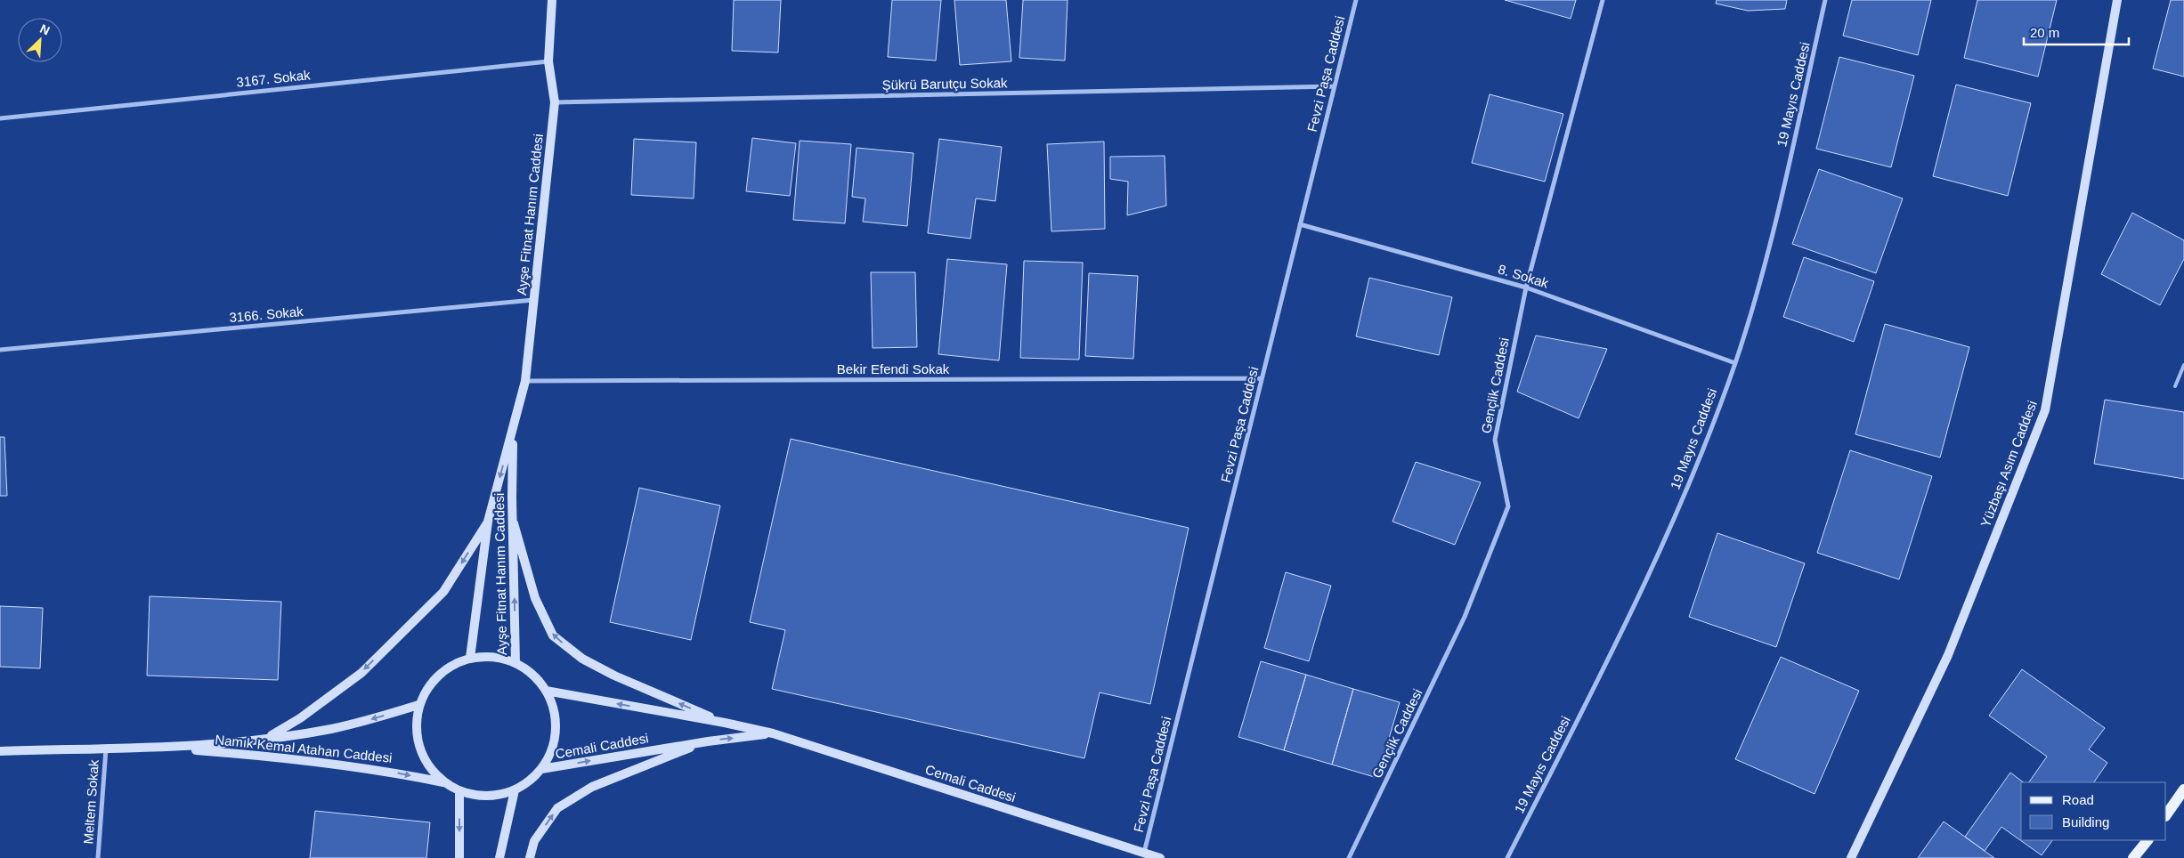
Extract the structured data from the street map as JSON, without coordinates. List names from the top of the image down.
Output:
{
  "streets": {
    "street": [
      "Fevzi Paşa Caddesi",
      "3167. Sokak",
      "Şükrü Barutçu Sokak",
      "19 Mayıs Caddesi",
      "Ayşe Fitnat Hanım Caddesi",
      "8. Sokak",
      "3166. Sokak",
      "Bekir Efendi Sokak",
      "Gençlik Caddesi",
      "Yüzbaşı Asım Caddesi",
      "Cemali Caddesi",
      "Namık Kemal Atahan Caddesi",
      "Meltem Sokak"
    ]
  },
  "crossings": [
    ["Fevzi Paşa Caddesi", "Şükrü Barutçu Sokak"],
    ["Fevzi Paşa Caddesi", "8. Sokak"],
    ["Fevzi Paşa Caddesi", "Bekir Efendi Sokak"],
    ["Fevzi Paşa Caddesi", "Cemali Caddesi"],
    ["3167. Sokak", "Ayşe Fitnat Hanım Caddesi"],
    ["Şükrü Barutçu Sokak", "Ayşe Fitnat Hanım Caddesi"],
    ["19 Mayıs Caddesi", "8. Sokak"],
    ["Ayşe Fitnat Hanım Caddesi", "3166. Sokak"],
    ["Ayşe Fitnat Hanım Caddesi", "Bekir Efendi Sokak"],
    ["Ayşe Fitnat Hanım Caddesi", "Cemali Caddesi"],
    ["Ayşe Fitnat Hanım Caddesi", "Namık Kemal Atahan Caddesi"],
    ["8. Sokak", "Gençlik Caddesi"],
    ["Cemali Caddesi", "Namık Kemal Atahan Caddesi"],
    ["Namık Kemal Atahan Caddesi", "Meltem Sokak"]
  ],
  "legend": ["Road", "Building"],
  "scale_bar": "20 m",
  "north": "top right"
}
